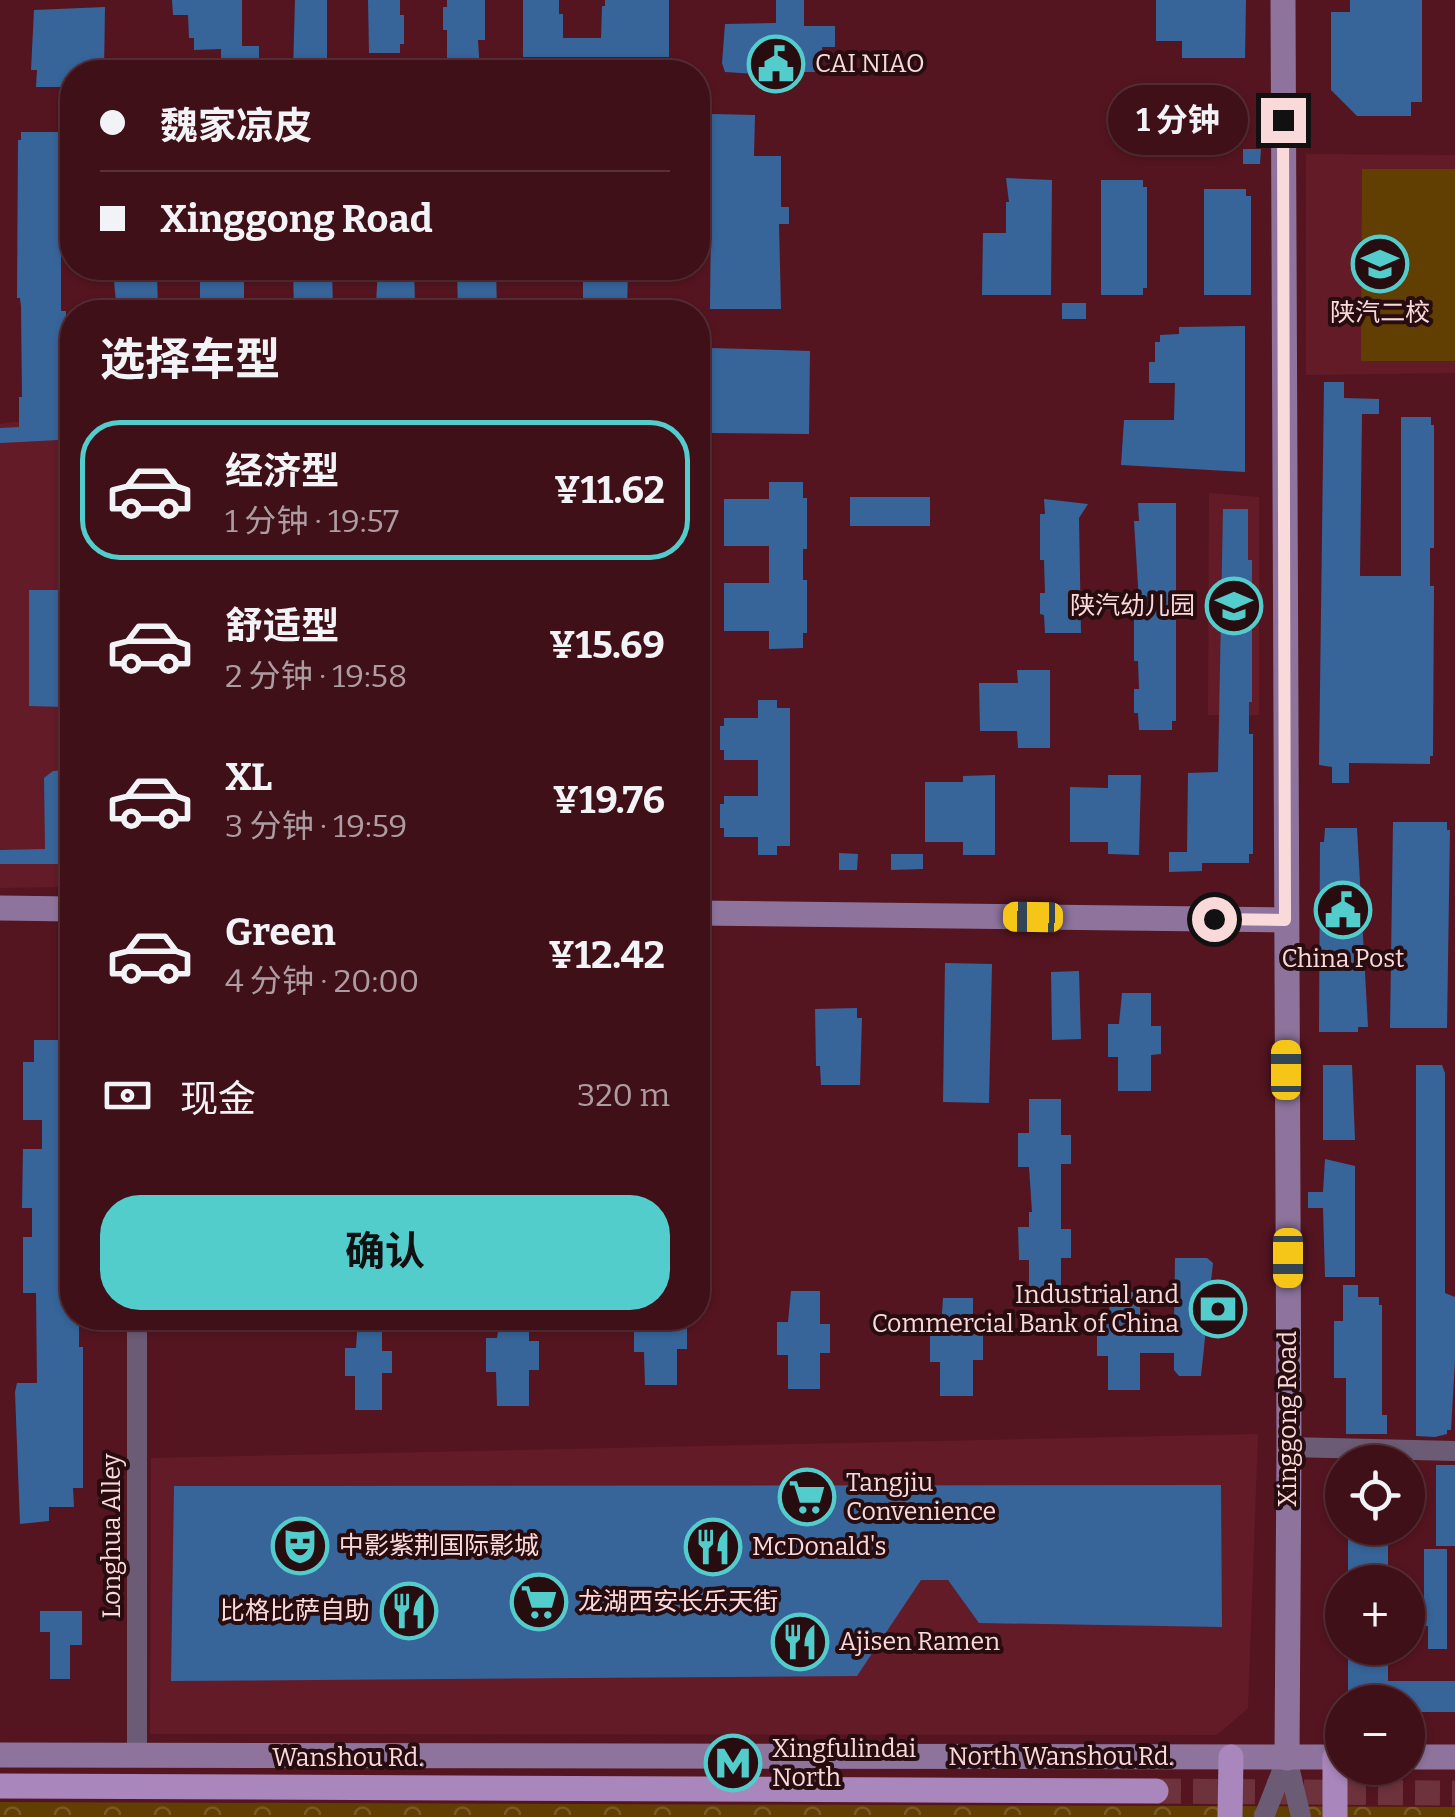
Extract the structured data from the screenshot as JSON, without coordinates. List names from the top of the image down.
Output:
{
  "streets": {
    "main road": ["Wanshou Rd."],
    "street": ["Xinggong Road", "Longhua Alley", "North Wanshou Rd."]
  },
  "crossings": [
    ["Xinggong Road", "North Wanshou Rd."],
    ["Longhua Alley", "North Wanshou Rd."]
  ],
  "places": {
    "public building": ["CAI NIAO", "China Post"],
    "school or university": ["陕汽二校", "陕汽幼儿园"],
    "bank": ["Industrial and Commercial Bank of China"],
    "supermarket": ["Tangjiu Convenience", "龙湖西安长乐天街"],
    "theatre": ["中影紫荆国际影城"],
    "restaurant": ["McDonald's", "比格比萨自助", "Ajisen Ramen"],
    "metro station": ["Xingfulindai North"]
  },
  "page": {
    "banner": ["魏家凉皮", "Xinggong Road"],
    "bubble": "1 分钟",
    "heading": "选择车型",
    "list": [
      {
        "name": "经济型",
        "note": "1 分钟 · 19:57",
        "value": "¥11.62"
      },
      {
        "name": "舒适型",
        "note": "2 分钟 · 19:58",
        "value": "¥15.69"
      },
      {
        "name": "XL",
        "note": "3 分钟 · 19:59",
        "value": "¥19.76"
      },
      {
        "name": "Green",
        "note": "4 分钟 · 20:00",
        "value": "¥12.42"
      }
    ],
    "pay": ["现金", "320 m"],
    "buttons": "确认",
    "map_buttons": ["+", "−"]
  }
}
